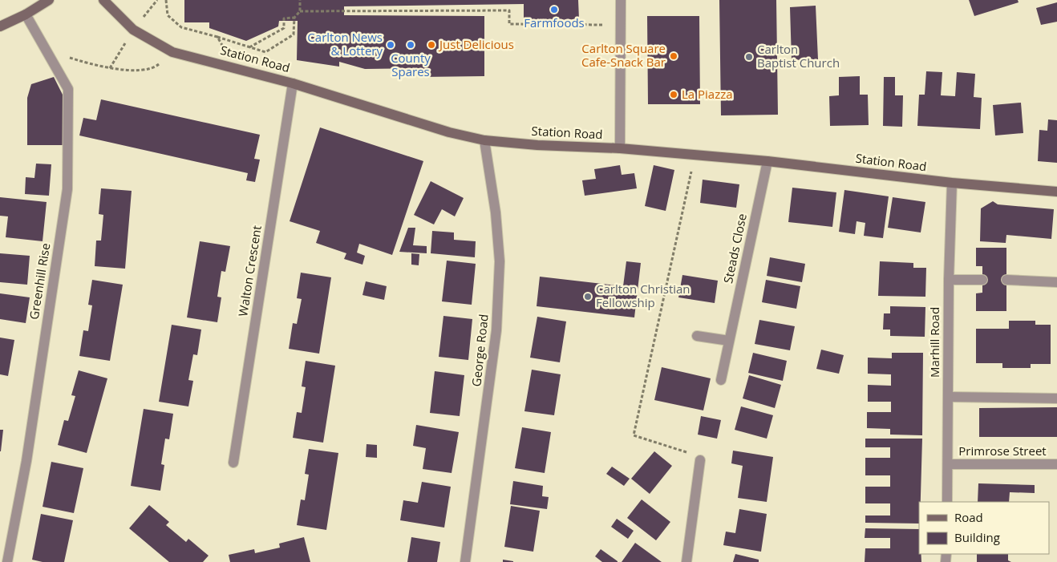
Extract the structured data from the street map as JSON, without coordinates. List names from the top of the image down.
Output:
{
  "streets": {
    "street": [
      "Station Road",
      "Steads Close",
      "Walton Crescent",
      "Greenhill Rise",
      "Marhill Road",
      "George Road",
      "Primrose Street"
    ]
  },
  "crossings": [
    ["Station Road", "Steads Close"],
    ["Station Road", "Walton Crescent"],
    ["Station Road", "Marhill Road"],
    ["Station Road", "George Road"],
    ["Marhill Road", "Primrose Street"]
  ],
  "places": [
    "Farmfoods",
    "Carlton News & Lottery",
    "County Spares",
    "Just Delicious",
    "Carlton Square Cafe-Snack Bar",
    "Carlton Baptist Church",
    "La Piazza",
    "Carlton Christian Fellowship"
  ],
  "legend": ["Road", "Building"]
}
